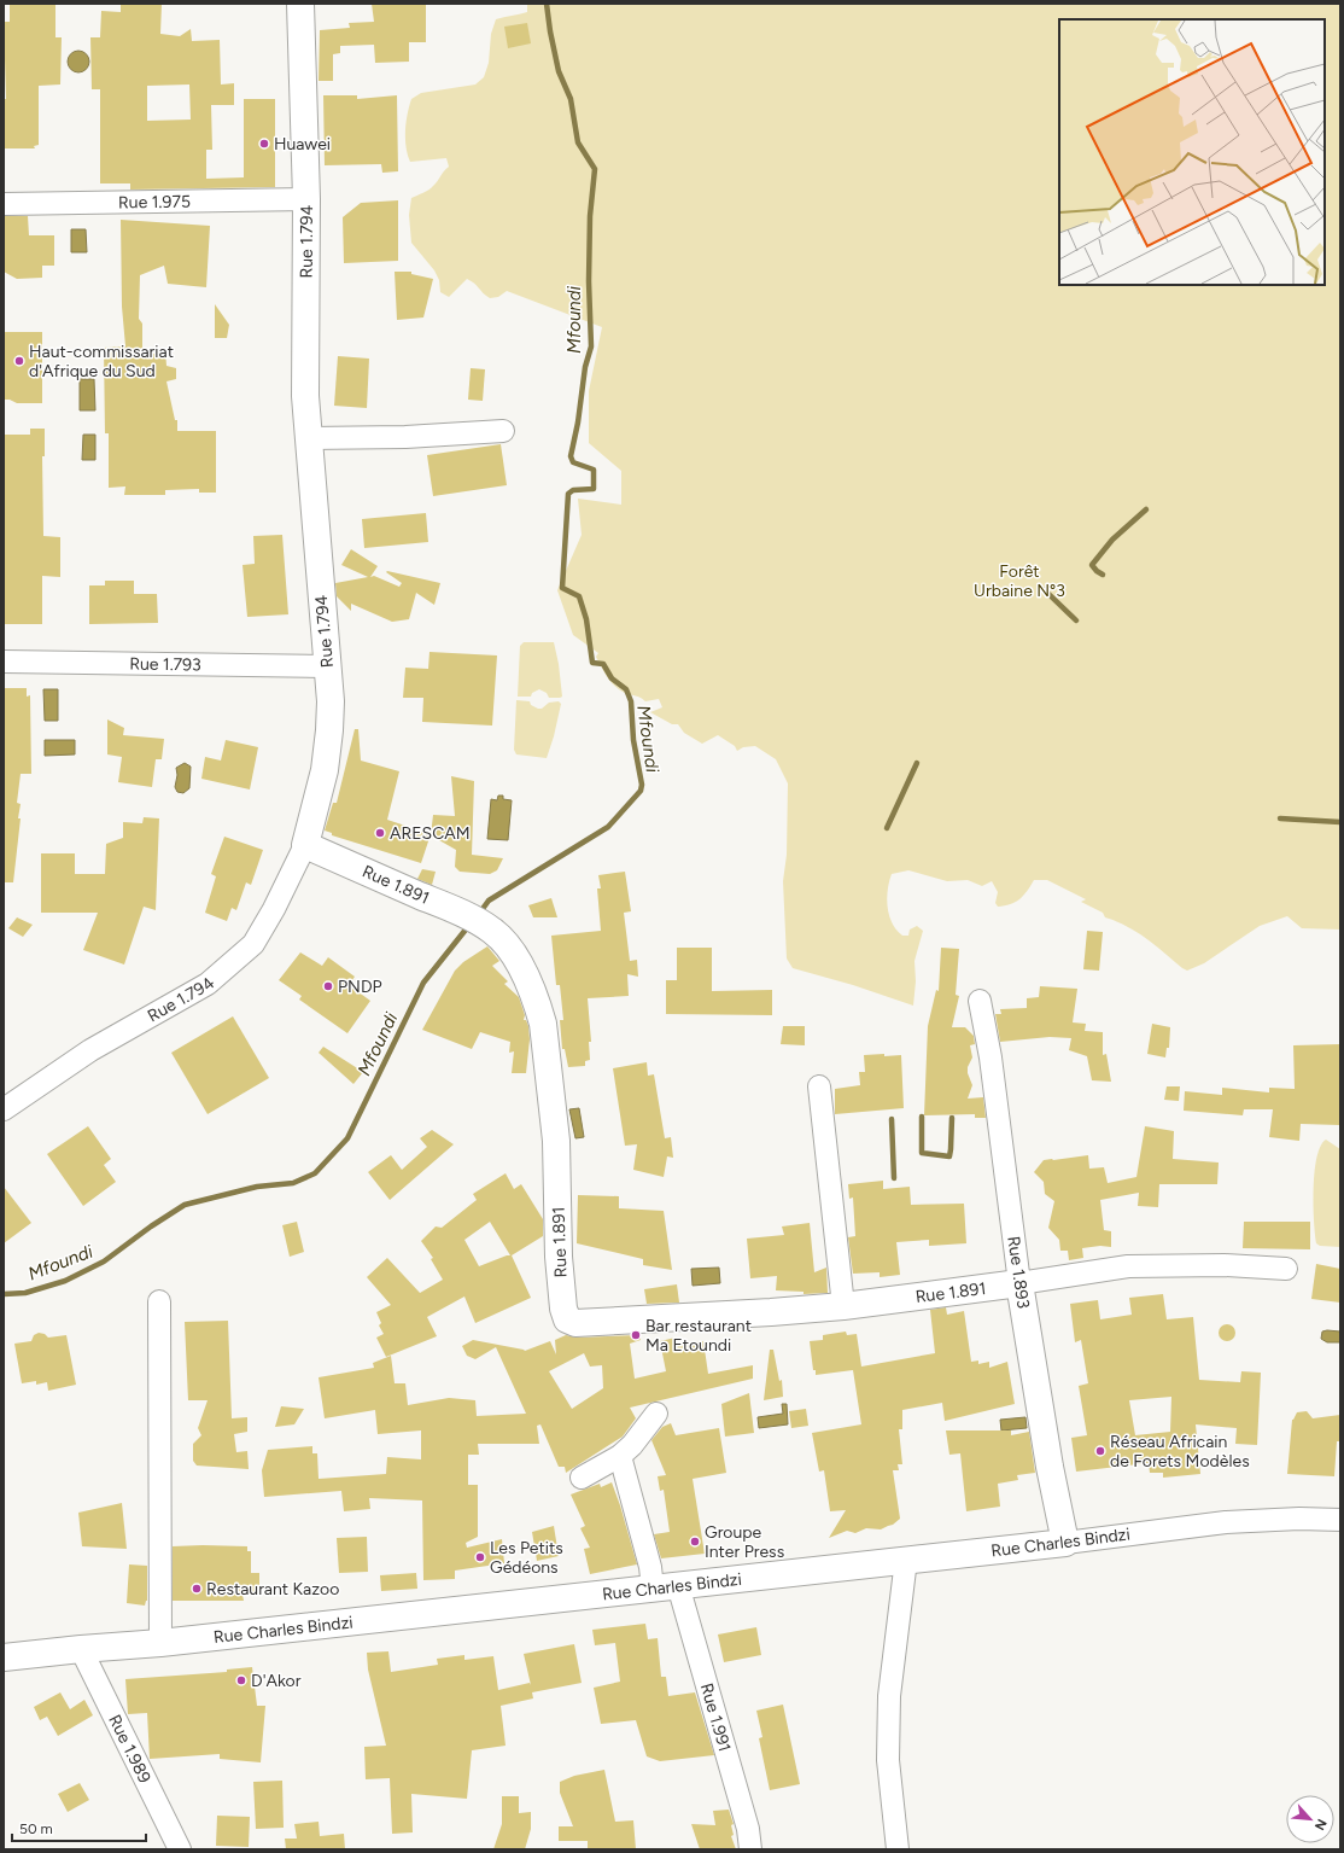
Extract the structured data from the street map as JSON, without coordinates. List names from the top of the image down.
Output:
{
  "streets": {
    "street": [
      "Rue 1.975",
      "Rue 1.794",
      "Rue 1.793",
      "Rue 1.891",
      "Rue 1.893",
      "Rue Charles Bindzi",
      "Rue 1.991",
      "Rue 1.989"
    ]
  },
  "crossings": [
    ["Rue 1.975", "Rue 1.794"],
    ["Rue 1.794", "Rue 1.793"],
    ["Rue 1.794", "Rue 1.891"],
    ["Rue 1.891", "Rue 1.893"],
    ["Rue 1.893", "Rue Charles Bindzi"],
    ["Rue Charles Bindzi", "Rue 1.991"],
    ["Rue Charles Bindzi", "Rue 1.989"]
  ],
  "water": ["Mfoundi"],
  "parks": ["Forêt Urbaine N°3"],
  "places": [
    "Huawei",
    "Haut-commissariat d'Afrique du Sud",
    "ARESCAM",
    "PNDP",
    "Bar restaurant Ma Etoundi",
    "Réseau Africain de Forets Modèles",
    "Groupe Inter Press",
    "Les Petits Gédéons",
    "Restaurant Kazoo",
    "D'Akor"
  ],
  "scale_bar": "50 m",
  "north": "bottom right"
}
